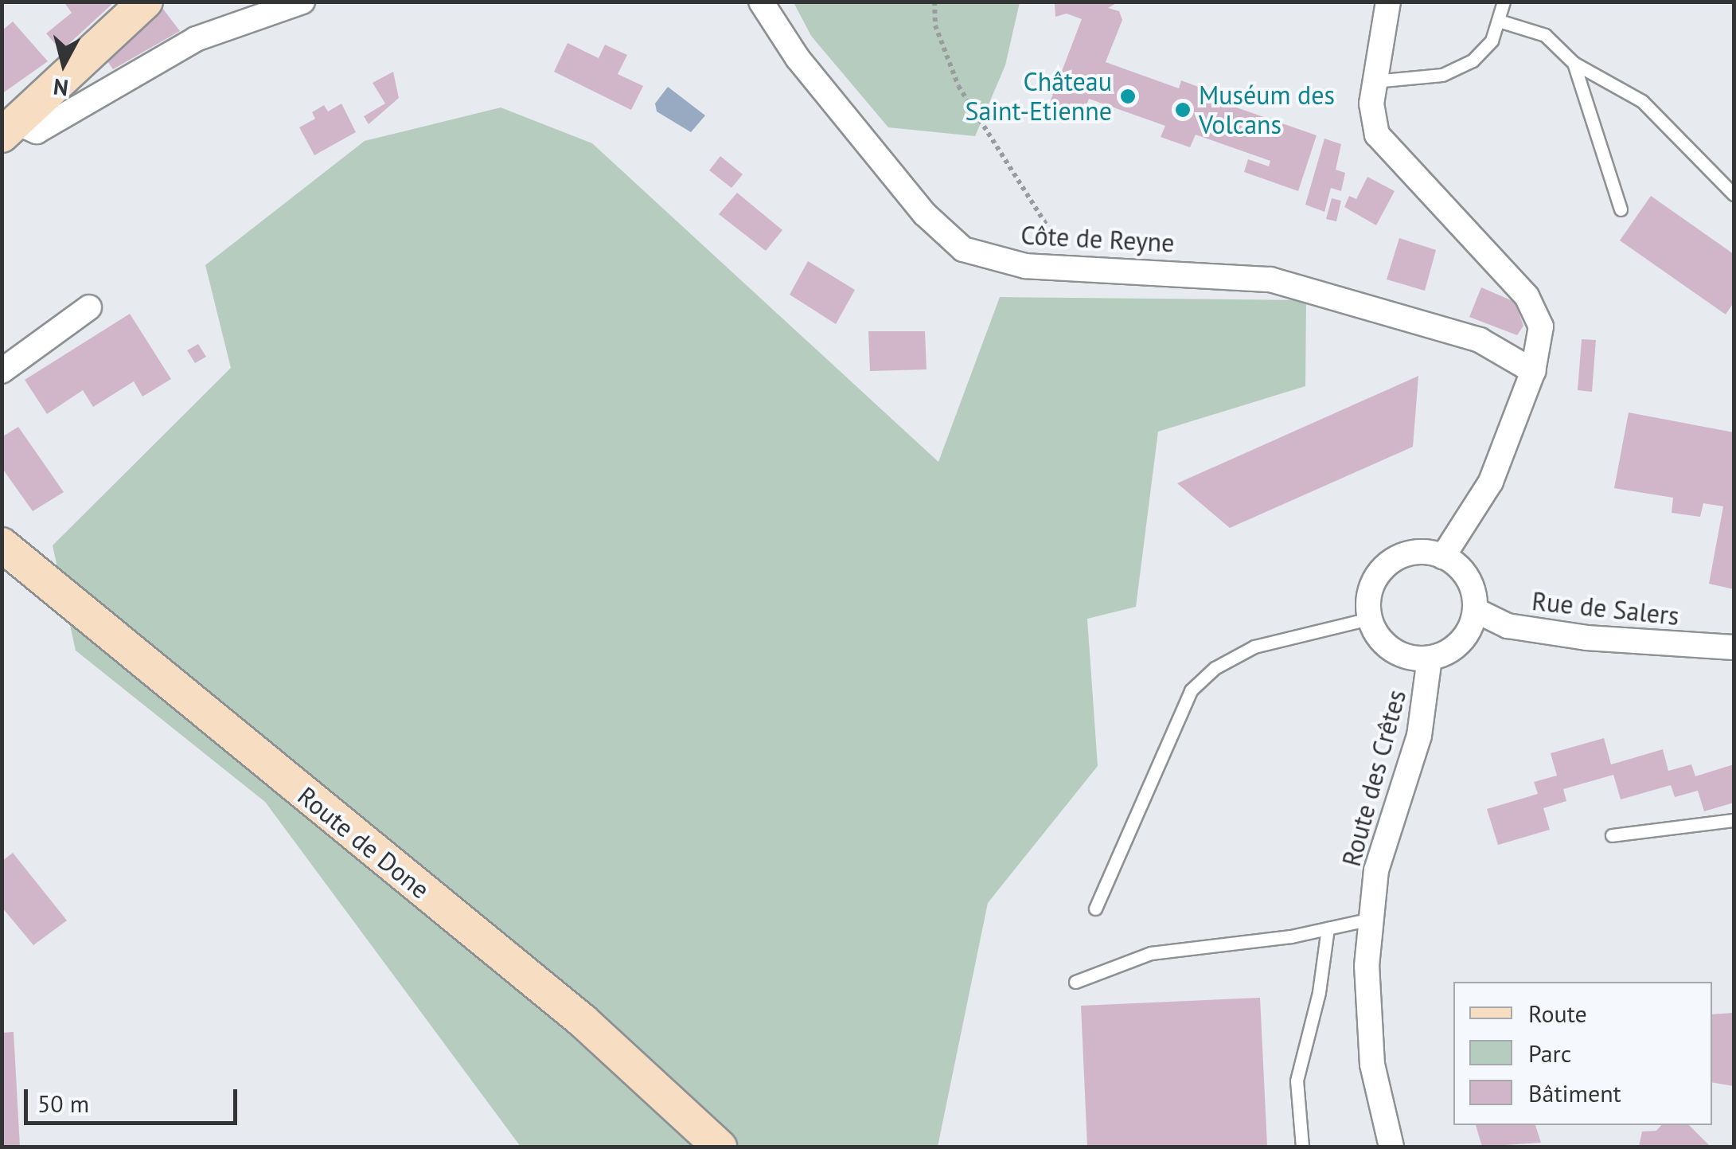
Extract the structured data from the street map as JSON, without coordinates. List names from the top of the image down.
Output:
{
  "streets": {
    "street": [
      "Côte de Reyne",
      "Rue de Salers",
      "Route des Crêtes",
      "Route de Done"
    ]
  },
  "crossings": [
    ["Rue de Salers", "Route des Crêtes"]
  ],
  "places": ["Château Saint-Etienne", "Muséum des Volcans"],
  "legend": ["Route", "Parc", "Bâtiment"],
  "scale_bar": "50 m",
  "north": "bottom"
}
